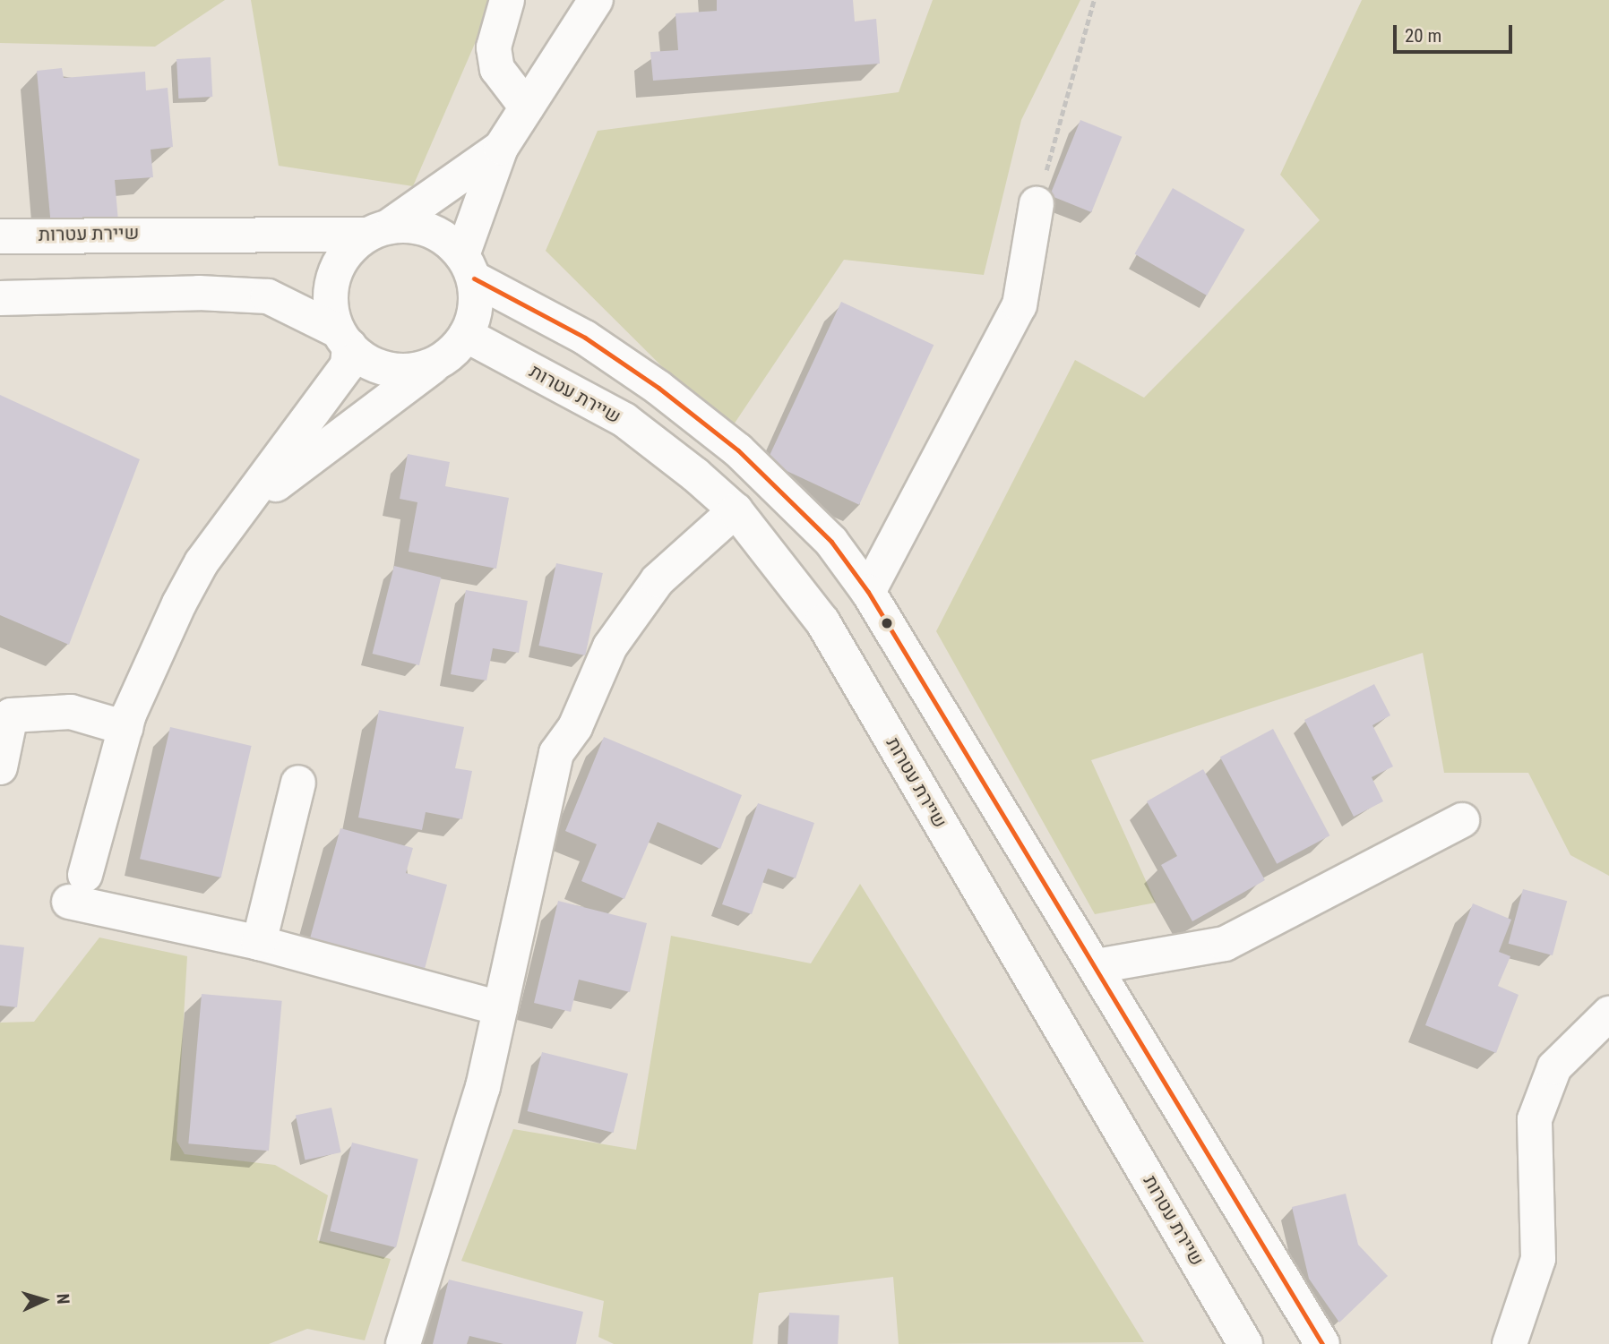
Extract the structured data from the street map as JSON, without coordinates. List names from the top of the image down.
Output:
{
  "streets": {
    "street": ["שיירת עטרות"]
  },
  "scale_bar": "20 m",
  "north": "right"
}
